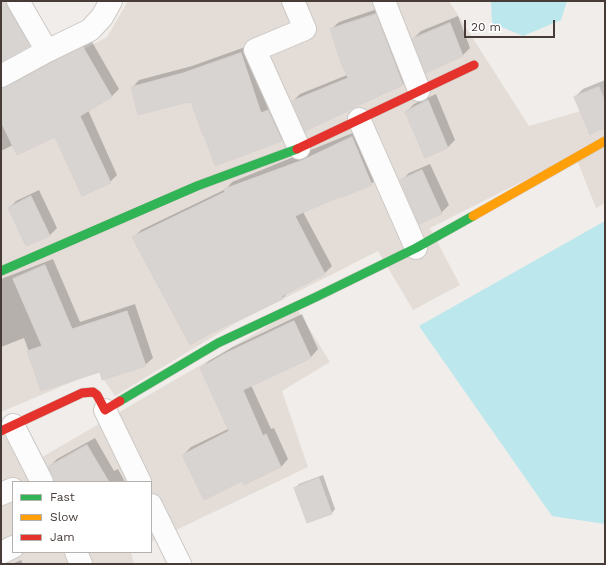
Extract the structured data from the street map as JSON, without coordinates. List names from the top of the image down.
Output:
{
  "legend": ["Fast", "Slow", "Jam"],
  "scale_bar": "20 m"
}
